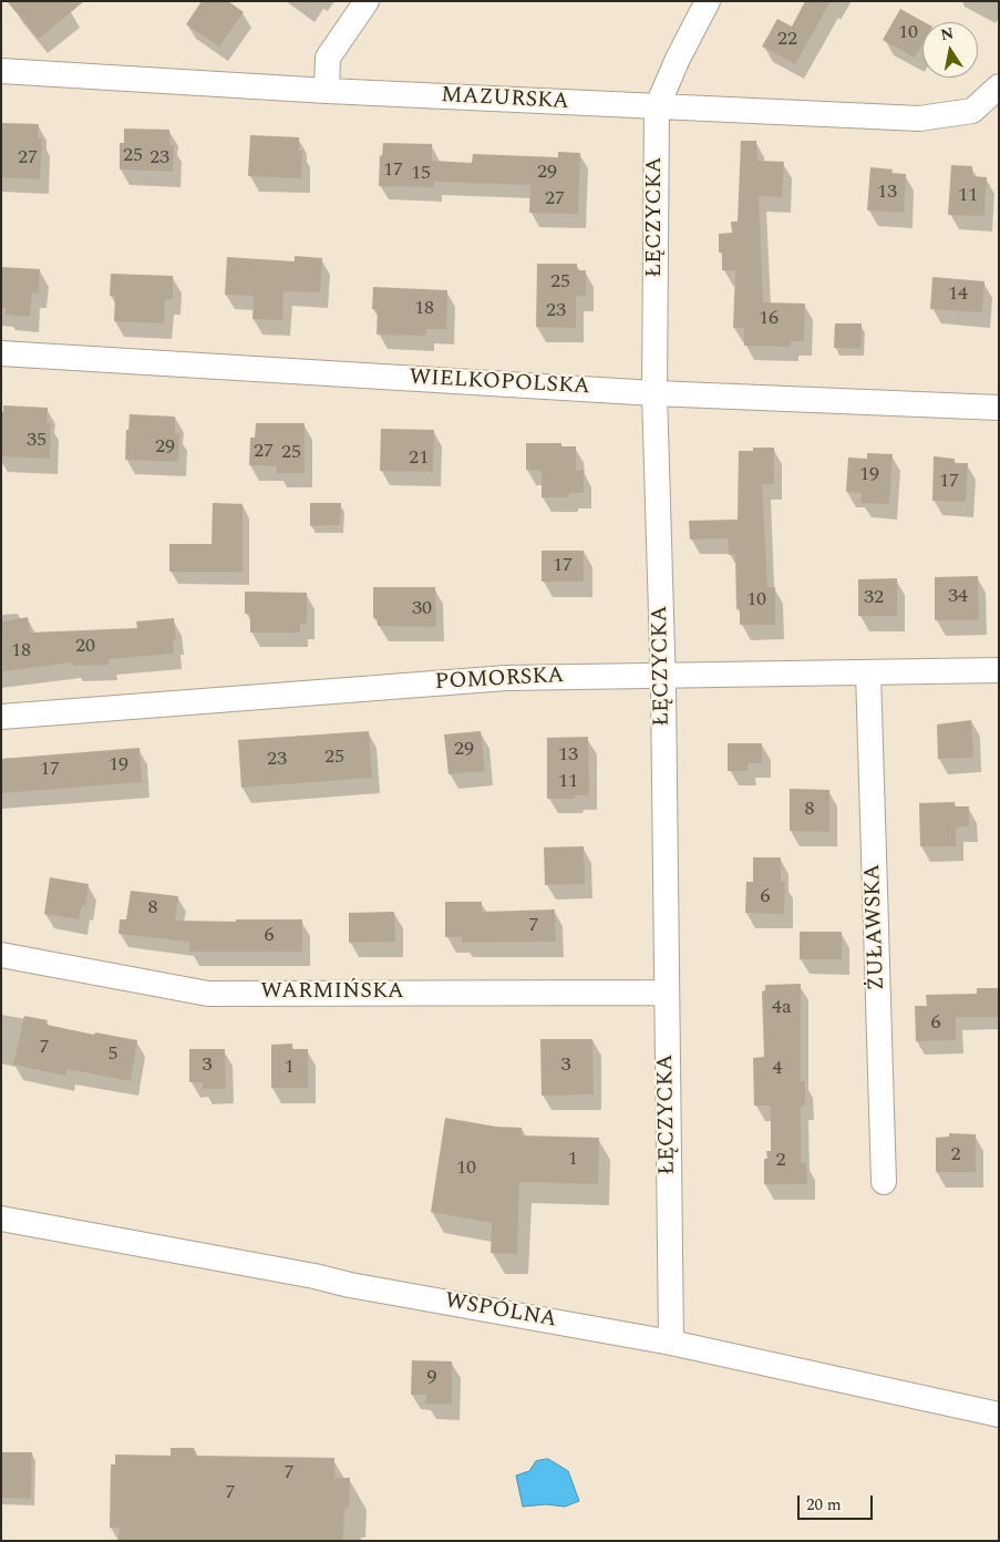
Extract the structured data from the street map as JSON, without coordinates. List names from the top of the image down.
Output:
{
  "streets": {
    "street": [
      "MAZURSKA",
      "ŁĘCZYCKA",
      "WIELKOPOLSKA",
      "POMORSKA",
      "ŻUŁAWSKA",
      "WARMIŃSKA",
      "WSPÓLNA"
    ]
  },
  "crossings": [
    ["MAZURSKA", "ŁĘCZYCKA"],
    ["ŁĘCZYCKA", "WIELKOPOLSKA"],
    ["ŁĘCZYCKA", "POMORSKA"],
    ["ŁĘCZYCKA", "WARMIŃSKA"],
    ["ŁĘCZYCKA", "WSPÓLNA"],
    ["POMORSKA", "ŻUŁAWSKA"]
  ],
  "house_numbers": [
    "10",
    "22",
    "25",
    "27",
    "23",
    "17",
    "29",
    "15",
    "13",
    "11",
    "27",
    "25",
    "14",
    "18",
    "23",
    "16",
    "35",
    "29",
    "27",
    "25",
    "21",
    "19",
    "17",
    "17",
    "34",
    "32",
    "10",
    "30",
    "20",
    "18",
    "29",
    "13",
    "25",
    "23",
    "19",
    "17",
    "11",
    "8",
    "6",
    "8",
    "7",
    "6",
    "4a",
    "6",
    "7",
    "5",
    "3",
    "3",
    "1",
    "4",
    "2",
    "1",
    "2",
    "10",
    "9",
    "7",
    "7"
  ],
  "scale_bar": "20 m",
  "north": "top"
}
